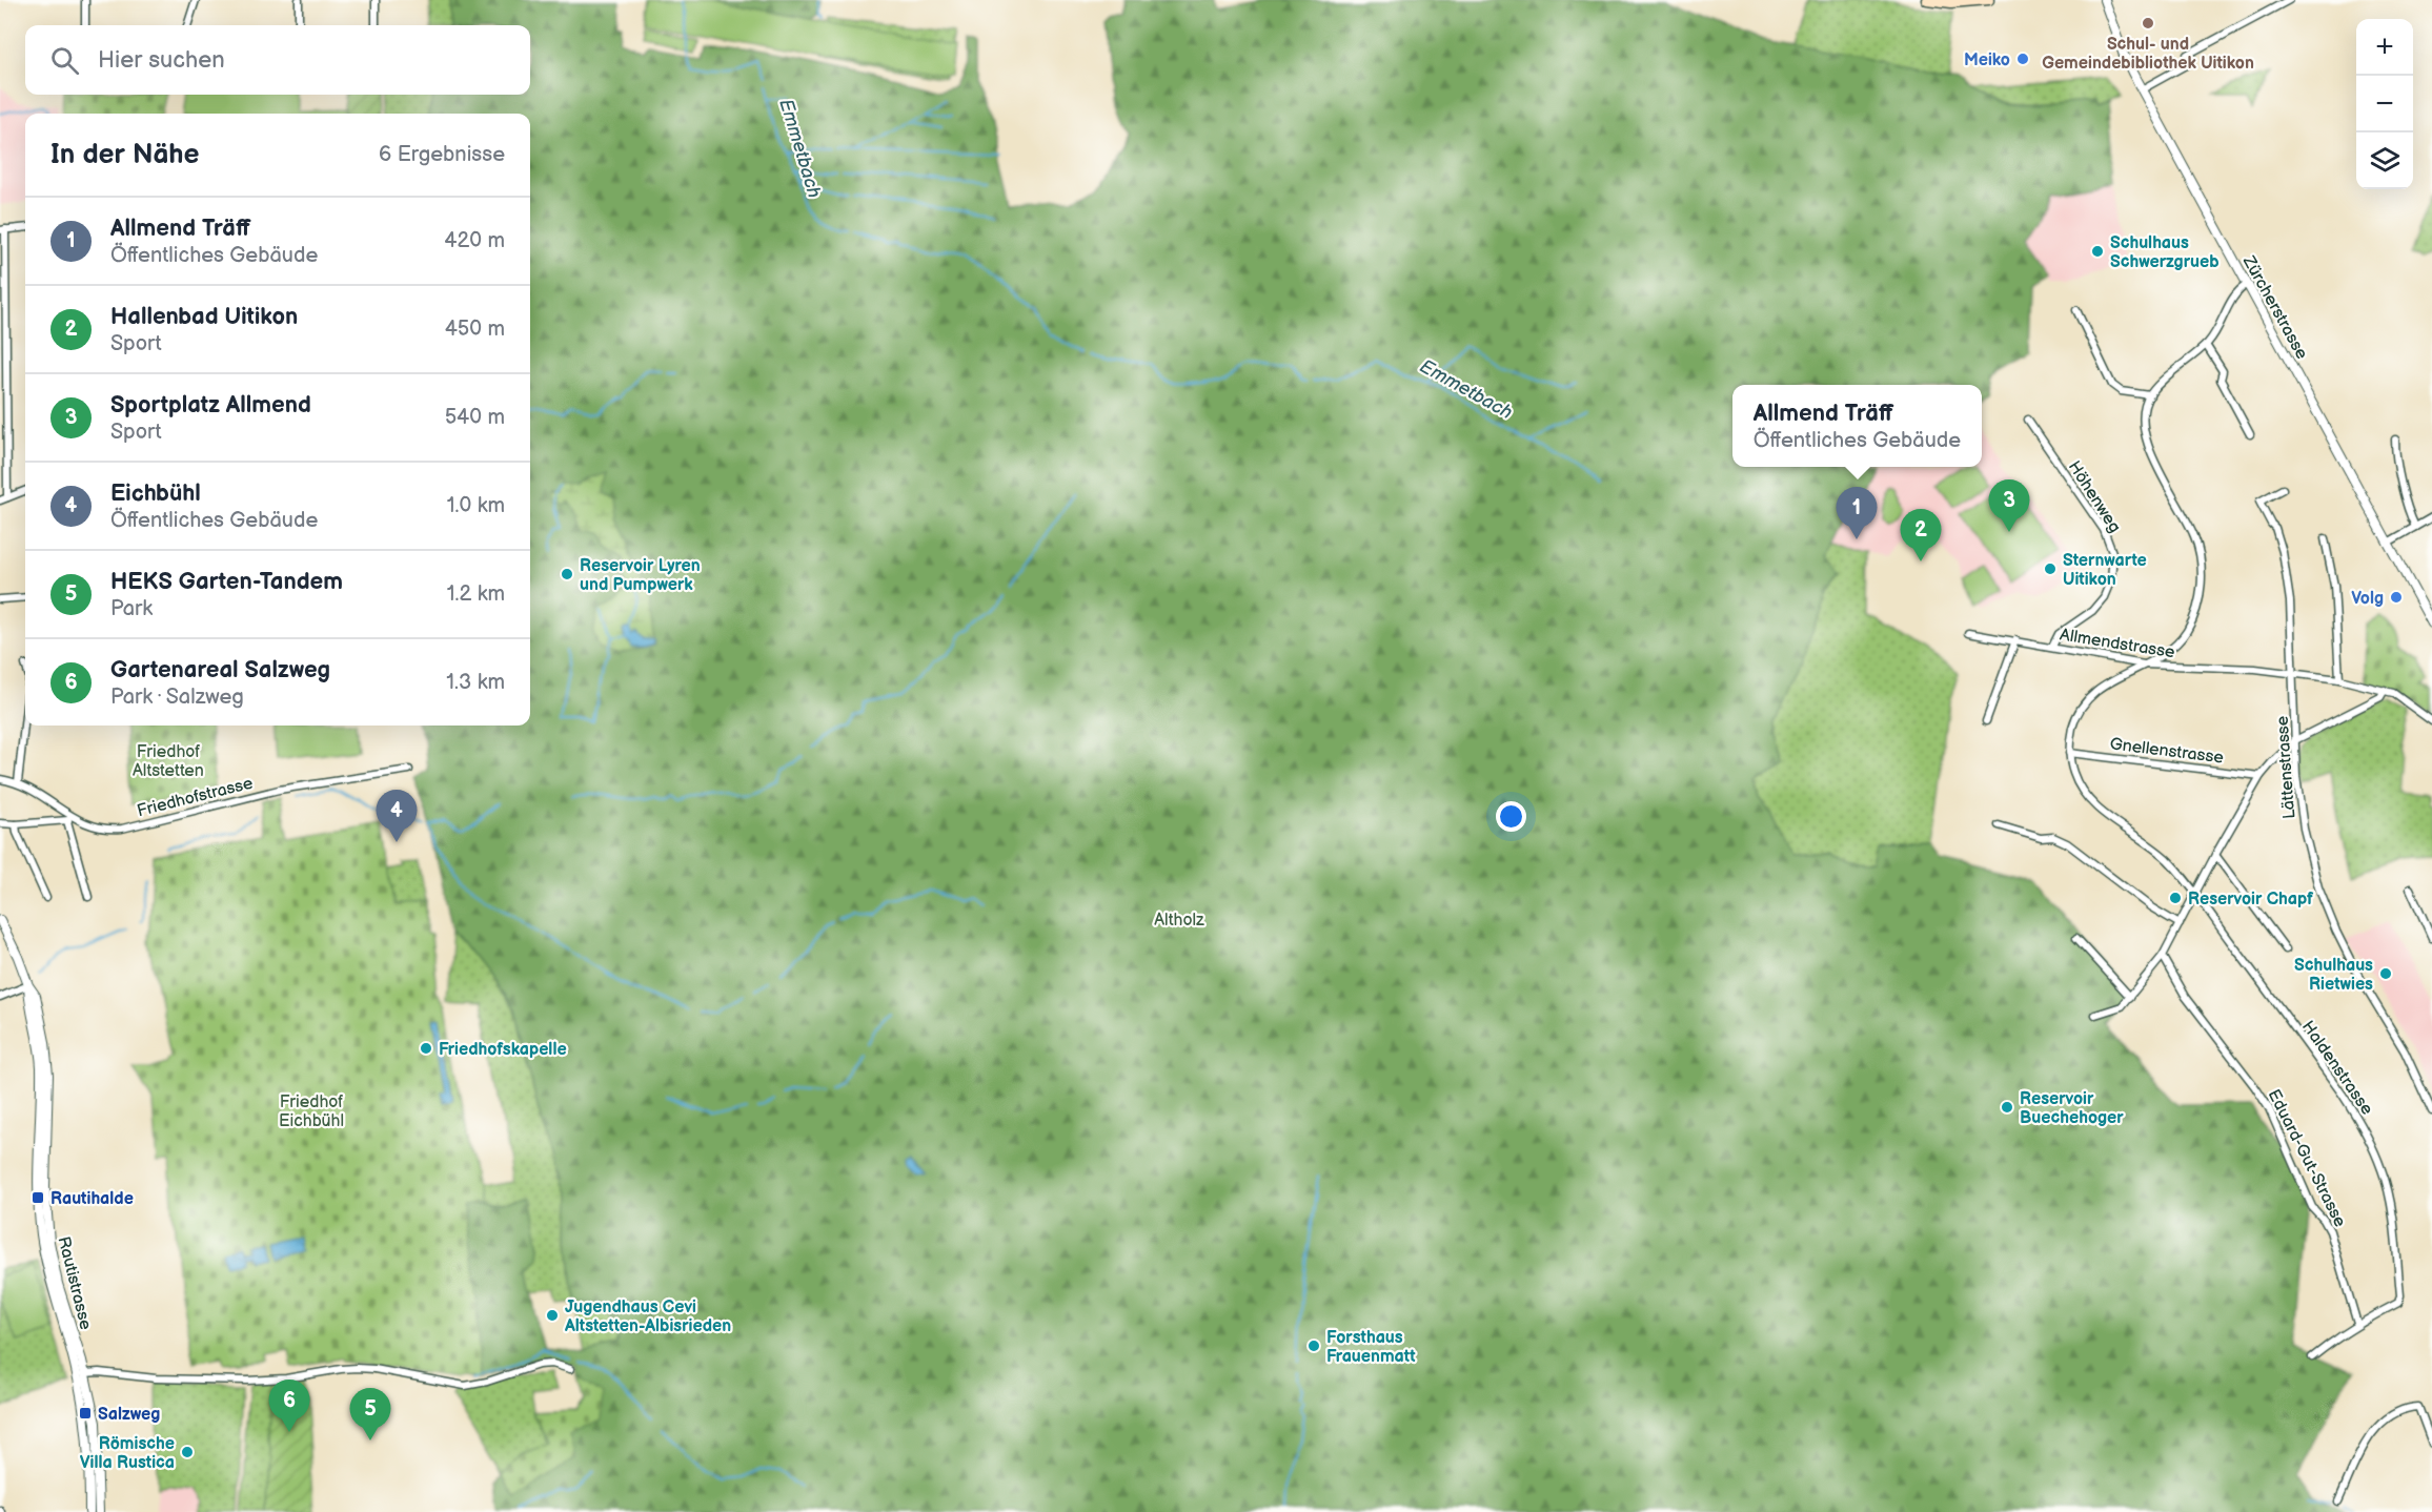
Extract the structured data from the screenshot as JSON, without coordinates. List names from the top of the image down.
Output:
{
  "streets": {
    "street": [
      "Zürcherstrasse",
      "Höhenweg",
      "Allmendstrasse",
      "Gnellenstrasse",
      "Lättenstrasse",
      "Friedhofstrasse",
      "Haldenstrasse",
      "Eduard-Gut-Strasse",
      "Rautistrasse"
    ]
  },
  "crossings": [
    ["Höhenweg", "Allmendstrasse"],
    ["Allmendstrasse", "Lättenstrasse"],
    ["Allmendstrasse", "Haldenstrasse"],
    ["Gnellenstrasse", "Haldenstrasse"],
    ["Haldenstrasse", "Eduard-Gut-Strasse"]
  ],
  "water": ["Emmetbach"],
  "parks": ["Friedhof Altstetten", "Altholz", "Friedhof Eichbühl"],
  "places": {
    "other": [
      "Schul- und Gemeindebibliothek Uitikon",
      "Meiko",
      "Schulhaus Schwerzgrueb",
      "Sternwarte Uitikon",
      "Reservoir Lyren und Pumpwerk",
      "Volg",
      "Reservoir Chapf",
      "Schulhaus Rietwies",
      "Friedhofskapelle",
      "Reservoir Buechehoger",
      "Jugendhaus Cevi Altstetten-Albisrieden",
      "Forsthaus Frauenmatt",
      "Römische Villa Rustica"
    ],
    "transit": ["Rautihalde", "Salzweg"]
  },
  "page": {
    "map_buttons": ["+", "−"],
    "search": "Hier suchen",
    "heading": ["In der Nähe", "6 Ergebnisse"],
    "list": [
      {
        "mark": "1",
        "name": "Allmend Träff",
        "note": "Öffentliches Gebäude",
        "value": "420 m"
      },
      {
        "mark": "2",
        "name": "Hallenbad Uitikon",
        "note": "Sport",
        "value": "450 m"
      },
      {
        "mark": "3",
        "name": "Sportplatz Allmend",
        "note": "Sport",
        "value": "540 m"
      },
      {
        "mark": "4",
        "name": "Eichbühl",
        "note": "Öffentliches Gebäude",
        "value": "1.0 km"
      },
      {
        "mark": "5",
        "name": "HEKS Garten-Tandem",
        "note": "Park",
        "value": "1.2 km"
      },
      {
        "mark": "6",
        "name": "Gartenareal Salzweg",
        "note": "Park · Salzweg",
        "value": "1.3 km"
      }
    ],
    "popup": ["Allmend Träff", "Öffentliches Gebäude"],
    "pins": [
      "3",
      "1",
      "2",
      "4",
      "6",
      "5"
    ]
  }
}
